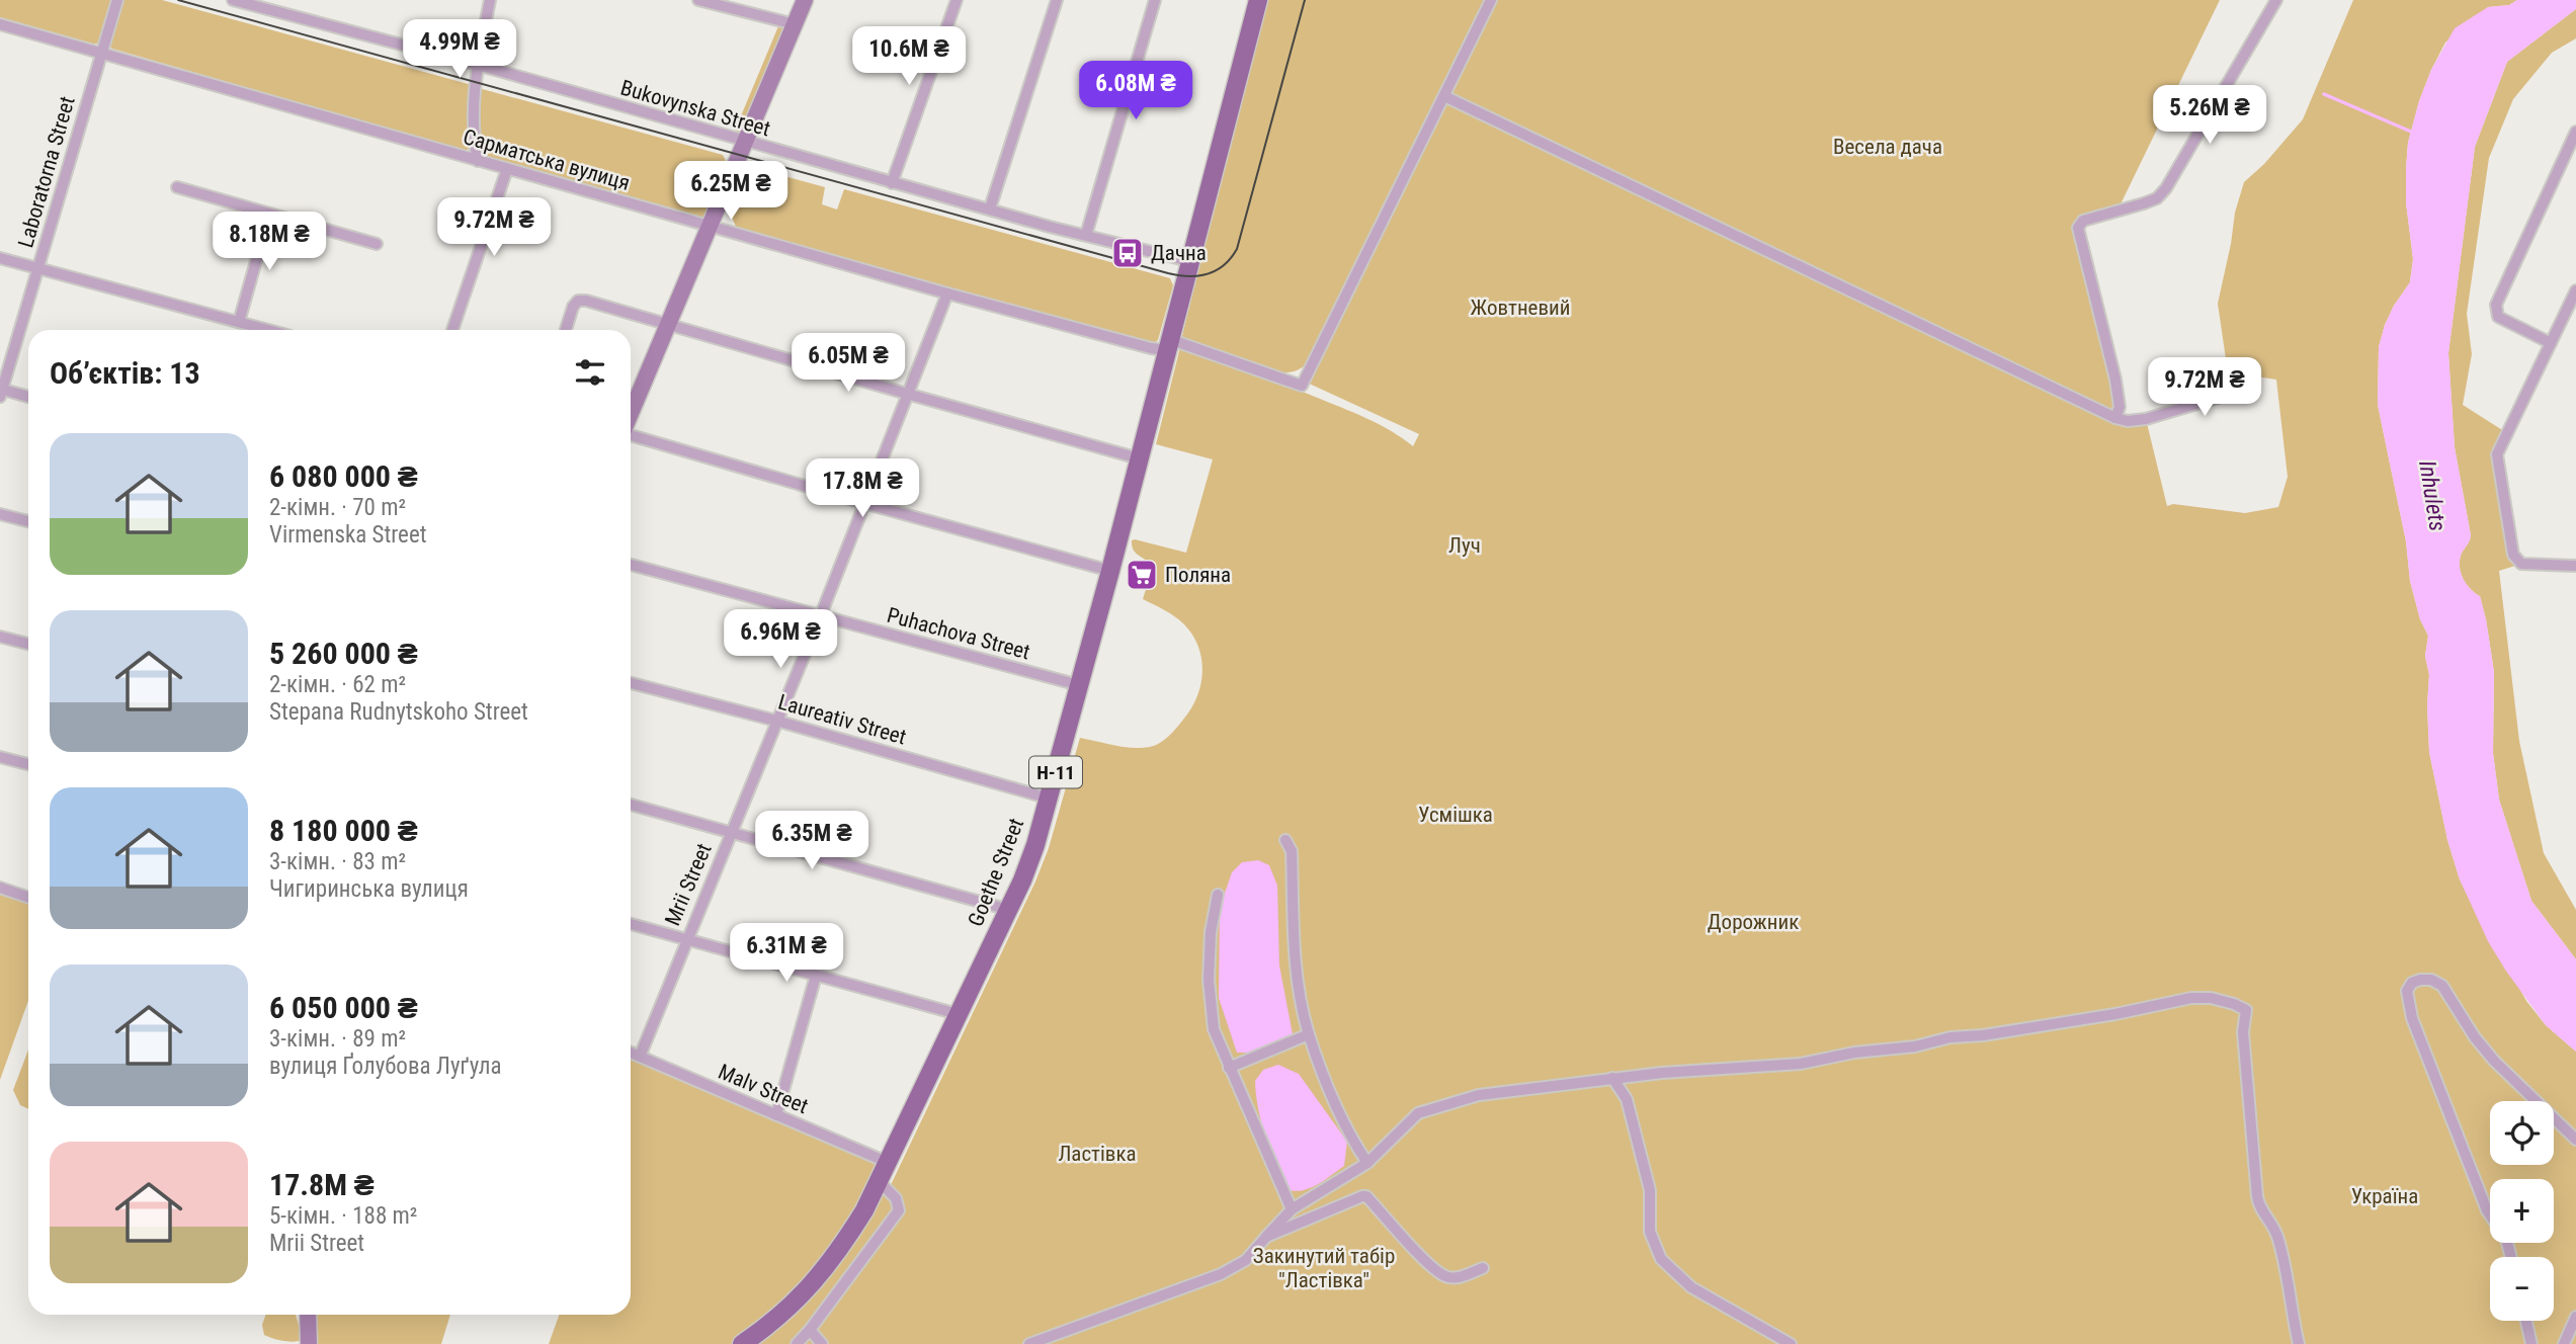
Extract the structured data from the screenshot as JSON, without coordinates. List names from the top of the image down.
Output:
{
  "streets": {
    "main road": ["Н-11", "Goethe Street"],
    "street": [
      "Bukovynska Street",
      "Сарматська вулиця",
      "Laboratorna Street",
      "Puhachova Street",
      "Laureativ Street",
      "Mrii Street",
      "Malv Street"
    ]
  },
  "crossings": [
    ["Bukovynska Street", "Н-11"],
    ["Bukovynska Street", "Goethe Street"],
    ["Сарматська вулиця", "Laboratorna Street"],
    ["Сарматська вулиця", "Goethe Street"],
    ["Сарматська вулиця", "Mrii Street"],
    ["Puhachova Street", "Goethe Street"],
    ["Puhachova Street", "Mrii Street"],
    ["Laureativ Street", "Goethe Street"],
    ["Laureativ Street", "Mrii Street"],
    ["Н-11", "Goethe Street"],
    ["Goethe Street", "Malv Street"],
    ["Mrii Street", "Malv Street"]
  ],
  "water": ["Inhulets"],
  "parks": [
    "Весела дача",
    "Жовтневий",
    "Луч",
    "Усмішка",
    "Дорожник",
    "Ластівка",
    "Україна",
    "Закинутий табір \"Ластівка\""
  ],
  "places": {
    "bus stop": ["Дачна"],
    "supermarket": ["Поляна"]
  },
  "page": {
    "price": [
      "4.99M ₴",
      "10.6M ₴",
      "6.08M ₴",
      "5.26M ₴",
      "6.25M ₴",
      "9.72M ₴",
      "8.18M ₴",
      "6.05M ₴",
      "9.72M ₴",
      "17.8M ₴",
      "6.96M ₴",
      "6.35M ₴",
      "6.31M ₴"
    ],
    "heading": "Об’єктів: 13",
    "list": [
      {
        "name": "6 080 000 ₴",
        "note": "2-кімн. · 70 m² · Virmenska Street"
      },
      {
        "name": "5 260 000 ₴",
        "note": "2-кімн. · 62 m² · Stepana Rudnytskoho Street"
      },
      {
        "name": "8 180 000 ₴",
        "note": "3-кімн. · 83 m² · Чигиринська вулиця"
      },
      {
        "name": "6 050 000 ₴",
        "note": "3-кімн. · 89 m² · вулиця Ґолубова Луґула"
      },
      {
        "name": "17.8M ₴",
        "note": "5-кімн. · 188 m² · Mrii Street"
      }
    ],
    "map_buttons": ["+", "−"]
  }
}
